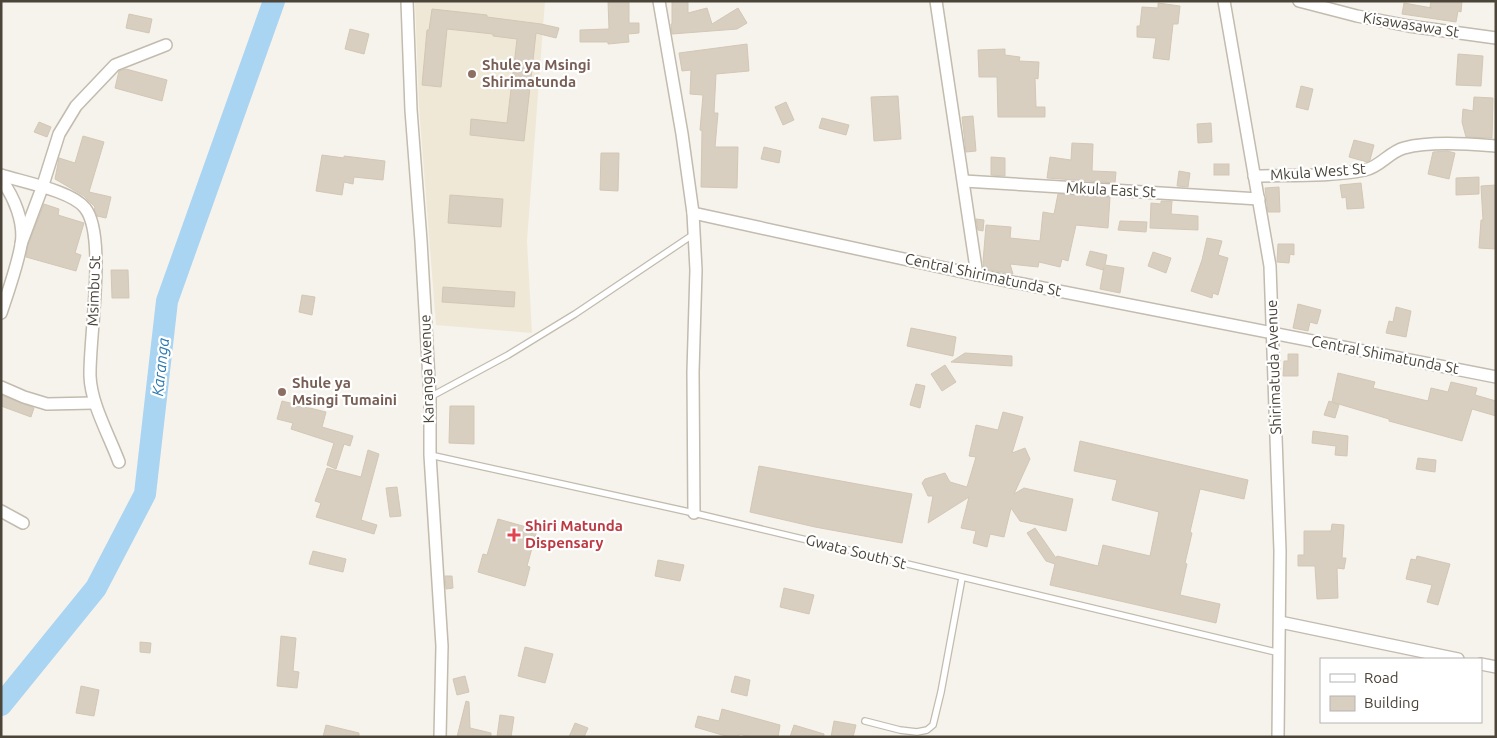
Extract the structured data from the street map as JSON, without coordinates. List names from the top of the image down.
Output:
{
  "streets": {
    "street": [
      "Kisawasawa St",
      "Mkula West St",
      "Mkula East St",
      "Central Shirimatunda St",
      "Msimbu St",
      "Central Shimatunda St",
      "Shirimatuda Avenue",
      "Karanga Avenue"
    ],
    "lane": ["Gwata South St"]
  },
  "crossings": [
    ["Mkula West St", "Shirimatuda Avenue"],
    ["Mkula East St", "Shirimatuda Avenue"],
    ["Central Shirimatunda St", "Central Shimatunda St"],
    ["Central Shirimatunda St", "Shirimatuda Avenue"],
    ["Central Shimatunda St", "Shirimatuda Avenue"],
    ["Shirimatuda Avenue", "Gwata South St"],
    ["Karanga Avenue", "Gwata South St"]
  ],
  "water": ["Karanga"],
  "places": {
    "other": ["Shule ya Msingi Shirimatunda", "Shule ya Msingi Tumaini"],
    "health": ["Shiri Matunda Dispensary"]
  },
  "legend": ["Road", "Building"]
}
